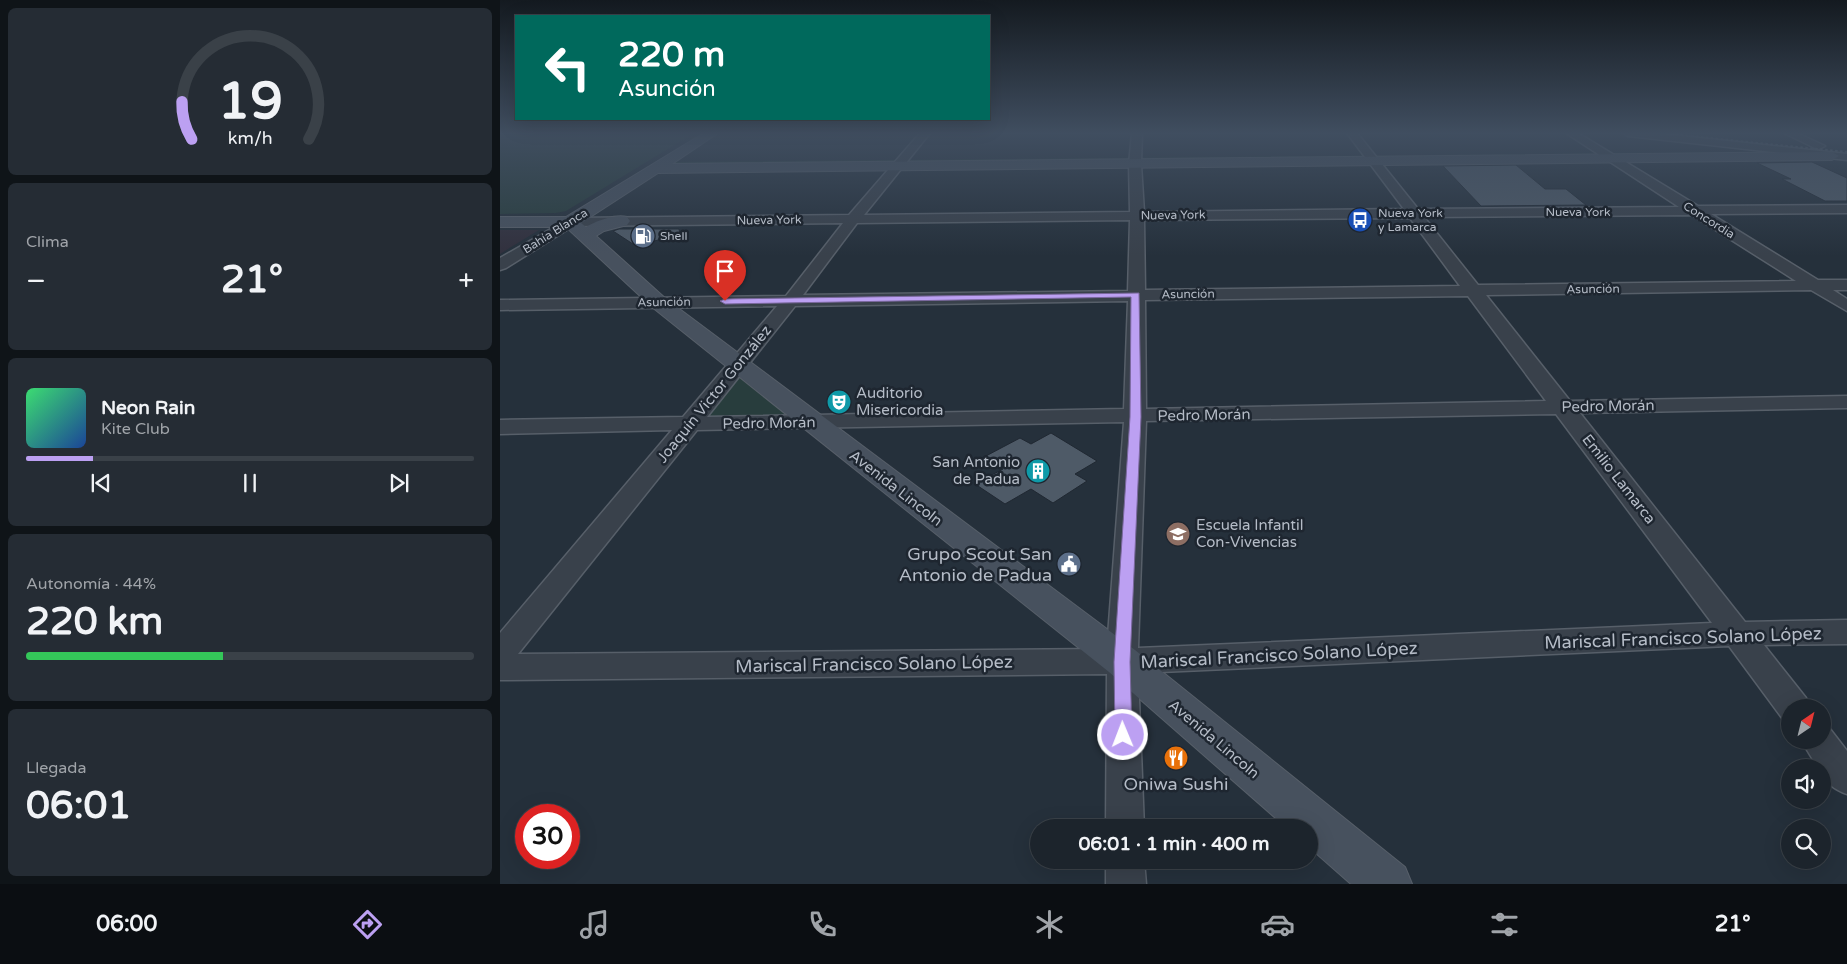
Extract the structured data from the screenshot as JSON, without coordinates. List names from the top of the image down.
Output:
{
  "streets": {
    "street": [
      "Nueva York",
      "Concordia",
      "Bahía Blanca",
      "Asunción",
      "Joaquín Victor González",
      "Pedro Morán",
      "Emilio Lamarca",
      "Avenida Lincoln",
      "Mariscal Francisco Solano López"
    ]
  },
  "crossings": [
    ["Nueva York", "Concordia"],
    ["Nueva York", "Bahía Blanca"],
    ["Nueva York", "Joaquín Victor González"],
    ["Nueva York", "Emilio Lamarca"],
    ["Nueva York", "Avenida Lincoln"],
    ["Concordia", "Asunción"],
    ["Bahía Blanca", "Avenida Lincoln"],
    ["Asunción", "Joaquín Victor González"],
    ["Asunción", "Emilio Lamarca"],
    ["Asunción", "Avenida Lincoln"],
    ["Joaquín Victor González", "Pedro Morán"],
    ["Joaquín Victor González", "Avenida Lincoln"],
    ["Pedro Morán", "Emilio Lamarca"],
    ["Pedro Morán", "Avenida Lincoln"],
    ["Emilio Lamarca", "Mariscal Francisco Solano López"],
    ["Avenida Lincoln", "Mariscal Francisco Solano López"]
  ],
  "places": {
    "bus stop": ["Nueva York y Lamarca"],
    "fuel station": ["Shell"],
    "theatre": ["Auditorio Misericordia"],
    "building": ["San Antonio de Padua"],
    "school or university": ["Escuela Infantil Con-Vivencias"],
    "public building": ["Grupo Scout San Antonio de Padua"],
    "restaurant": ["Oniwa Sushi"]
  },
  "north": "top right",
  "page": {
    "turn": ["220 m", "Asunción"],
    "tile": [
      "Clima",
      ["Autonomía · 44%", "220 km"],
      ["Llegada", "06:01"]
    ],
    "heat": ["−", "21°", "+"],
    "song": ["Neon Rain", "Kite Club"],
    "limit": "30",
    "trip": "06:01 · 1 min · 400 m",
    "tabs": ["06:00", "21°"],
    "gauge": ["19", "km/h"]
  }
}
